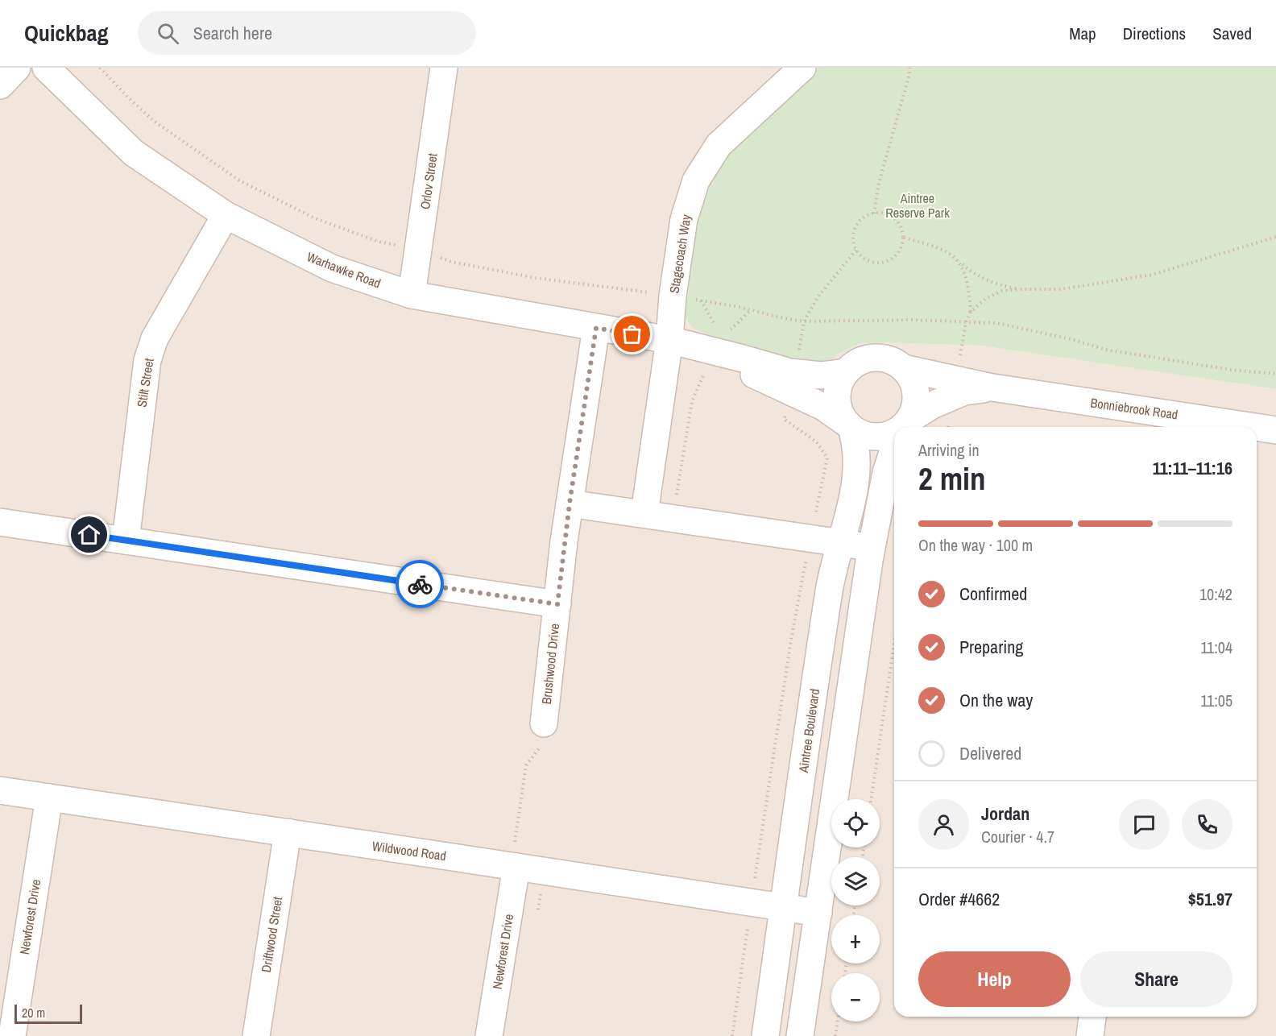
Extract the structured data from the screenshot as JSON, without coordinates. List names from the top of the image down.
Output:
{
  "streets": {
    "street": [
      "Orlov Street",
      "Stagecoach Way",
      "Warhawke Road",
      "Stilt Street",
      "Bonniebrook Road",
      "Brushwood Drive",
      "Aintree Boulevard",
      "Wildwood Road",
      "Newforest Drive",
      "Driftwood Street"
    ]
  },
  "crossings": [
    ["Orlov Street", "Warhawke Road"],
    ["Stagecoach Way", "Warhawke Road"],
    ["Warhawke Road", "Stilt Street"],
    ["Warhawke Road", "Brushwood Drive"],
    ["Stilt Street", "Brushwood Drive"],
    ["Aintree Boulevard", "Wildwood Road"],
    ["Wildwood Road", "Newforest Drive"],
    ["Wildwood Road", "Driftwood Street"]
  ],
  "parks": ["Aintree Reserve Park"],
  "scale_bar": "20 m",
  "page": {
    "header": "Quickbag",
    "search": "Search here",
    "nav": ["Map", "Directions", "Saved"],
    "heading": ["2 min", "Arriving in", "11:11–11:16"],
    "panel": [
      "Jordan",
      "Courier · 4.7",
      "Order #4662",
      "$51.97"
    ],
    "bar": "On the way · 100 m",
    "list": [
      ["Confirmed", "10:42"],
      ["Preparing", "11:04"],
      ["On the way", "11:05"],
      "Delivered"
    ],
    "map_buttons": ["+", "−"],
    "buttons": ["Help", "Share"],
    "scale": "20 m"
  }
}
